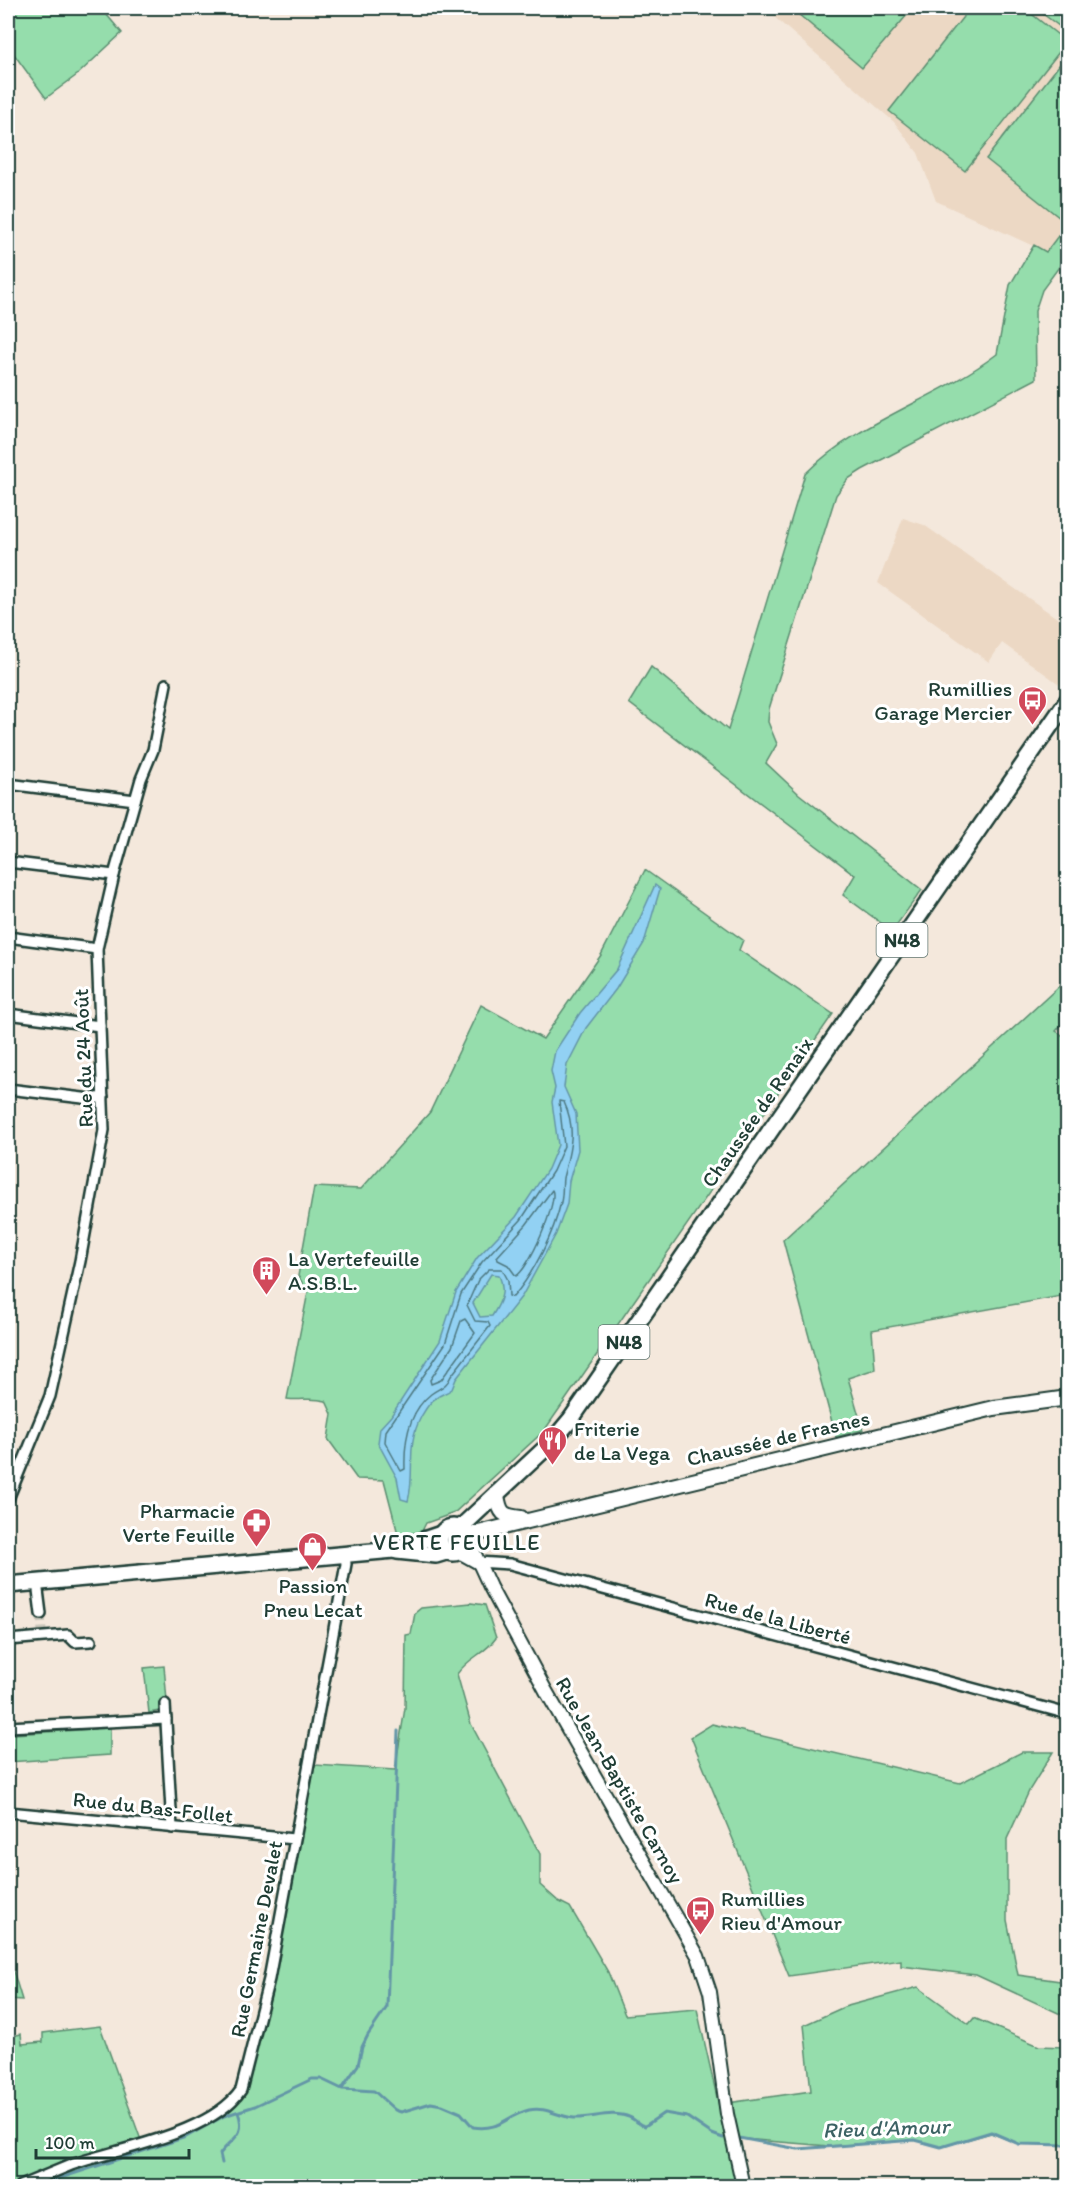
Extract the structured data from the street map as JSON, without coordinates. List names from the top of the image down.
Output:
{
  "streets": {
    "main road": ["N48", "Chaussée de Renaix", "Chaussée de Frasnes"],
    "street": [
      "Rue du 24 Août",
      "Rue de la Liberté",
      "Rue Jean-Baptiste Carnoy",
      "Rue du Bas-Follet",
      "Rue Germaine Devalet"
    ]
  },
  "crossings": [
    ["Chaussée de Renaix", "Chaussée de Frasnes"],
    ["Rue de la Liberté", "Rue Jean-Baptiste Carnoy"],
    ["Rue du Bas-Follet", "Rue Germaine Devalet"]
  ],
  "districts": ["VERTE FEUILLE"],
  "water": ["Rieu d'Amour"],
  "places": {
    "bus stop": ["Rumillies Garage Mercier", "Rumillies Rieu d'Amour"],
    "building": ["La Vertefeuille A.S.B.L."],
    "restaurant": ["Friterie de La Vega"],
    "pharmacy": ["Pharmacie Verte Feuille"],
    "shop": ["Passion Pneu Lecat"]
  },
  "scale_bar": "100 m"
}
